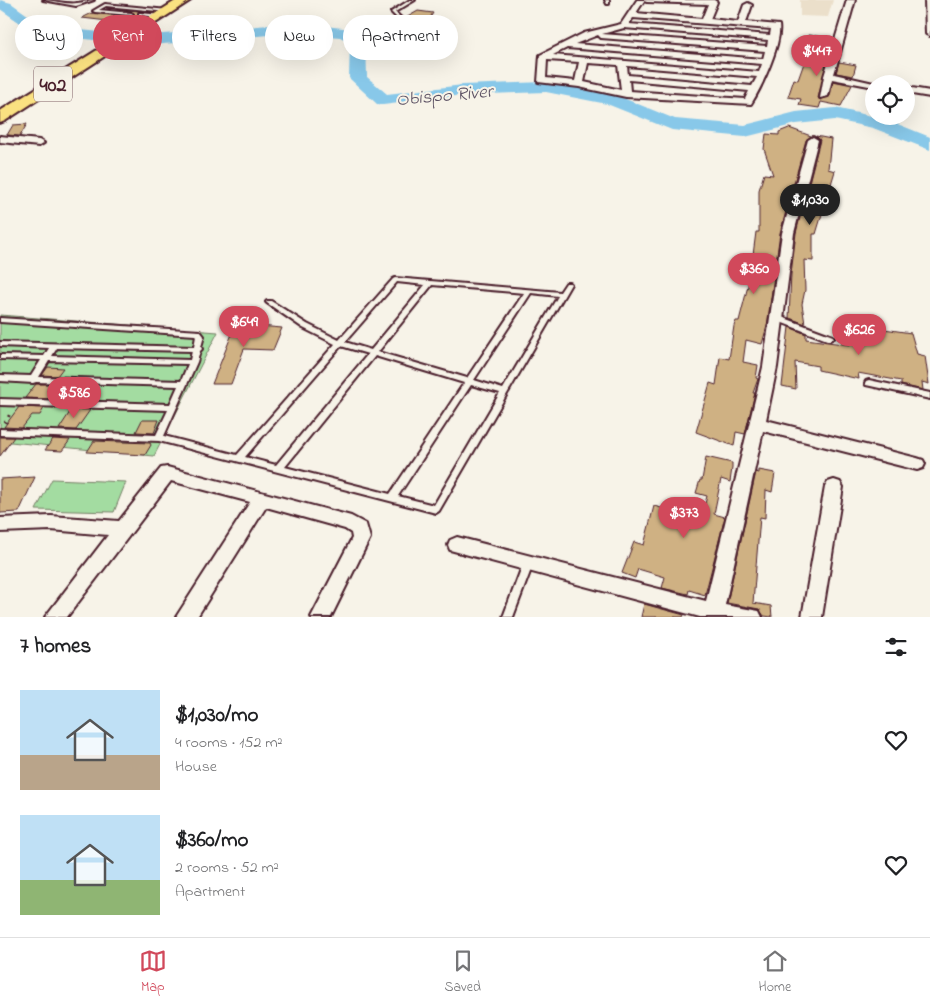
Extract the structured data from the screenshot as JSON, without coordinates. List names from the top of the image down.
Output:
{
  "streets": {
    "main road": ["402"]
  },
  "water": ["Obispo River"],
  "page": {
    "chip": [
      "Buy",
      "Rent",
      "Filters",
      "New",
      "Apartment"
    ],
    "price": [
      "$447",
      "$1,030",
      "$360",
      "$649",
      "$626",
      "$586",
      "$373"
    ],
    "heading": "7 homes",
    "list": [
      {
        "name": "$1,030/mo",
        "note": "4 rooms · 152 m² · House"
      },
      {
        "name": "$360/mo",
        "note": "2 rooms · 52 m² · Apartment"
      }
    ],
    "tabs": ["Map", "Saved", "Home"]
  }
}
